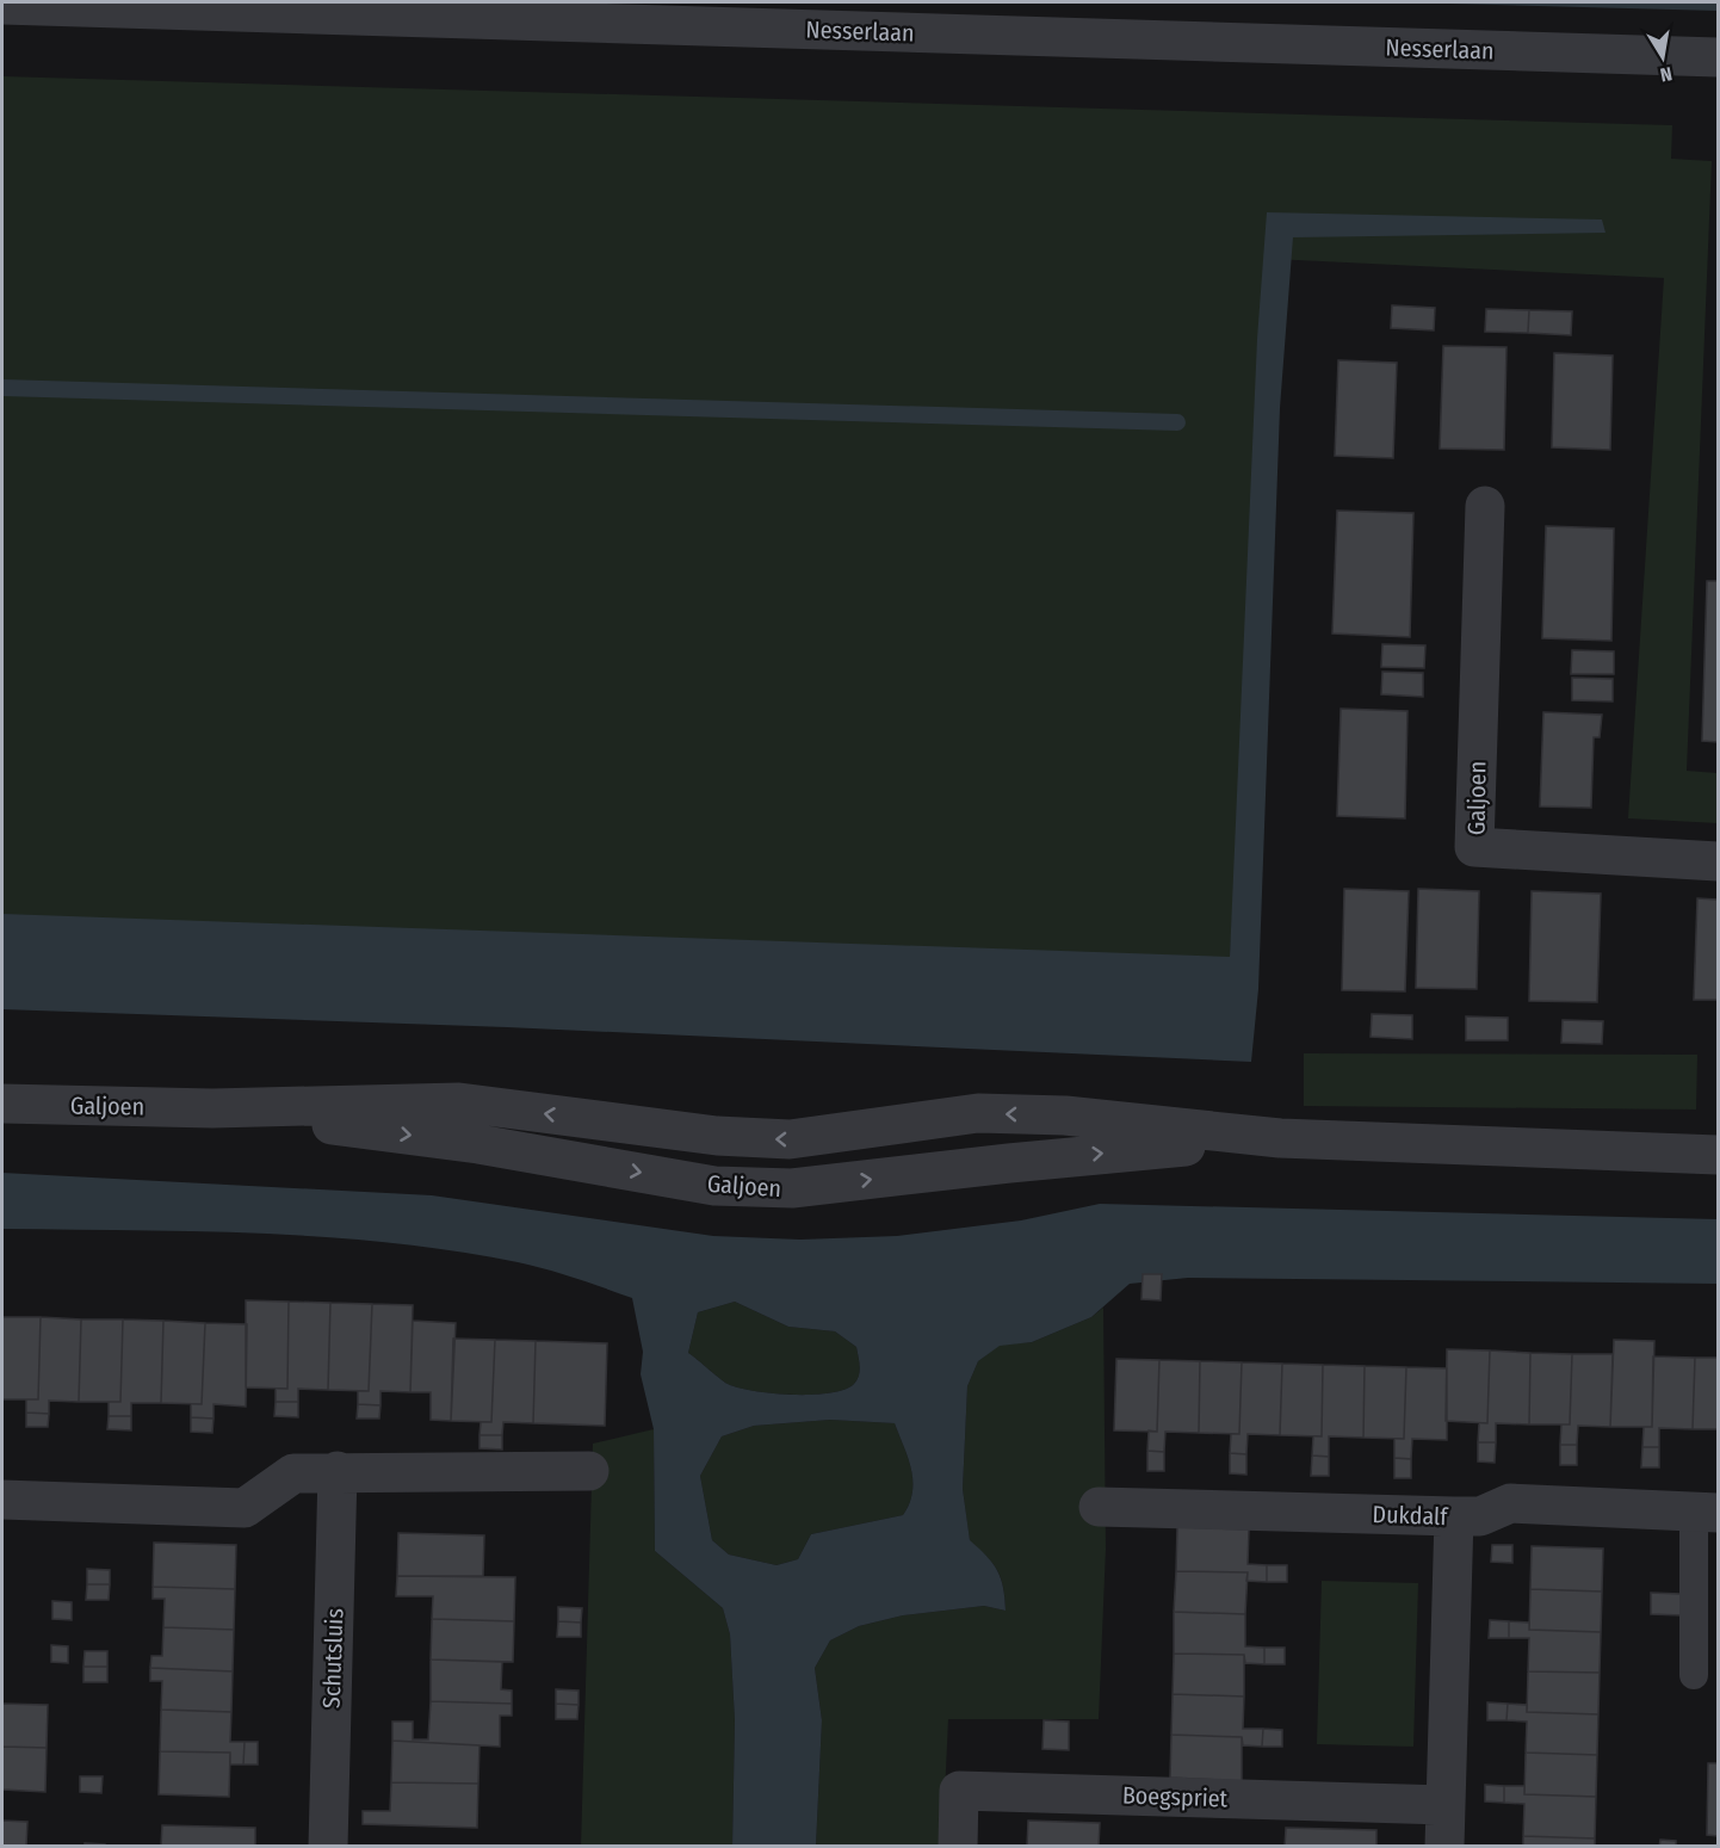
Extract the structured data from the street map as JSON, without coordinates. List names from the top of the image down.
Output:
{
  "streets": {
    "street": [
      "Nesserlaan",
      "Galjoen",
      "Dukdalf",
      "Schutsluis",
      "Boegspriet"
    ]
  },
  "north": "bottom"
}
